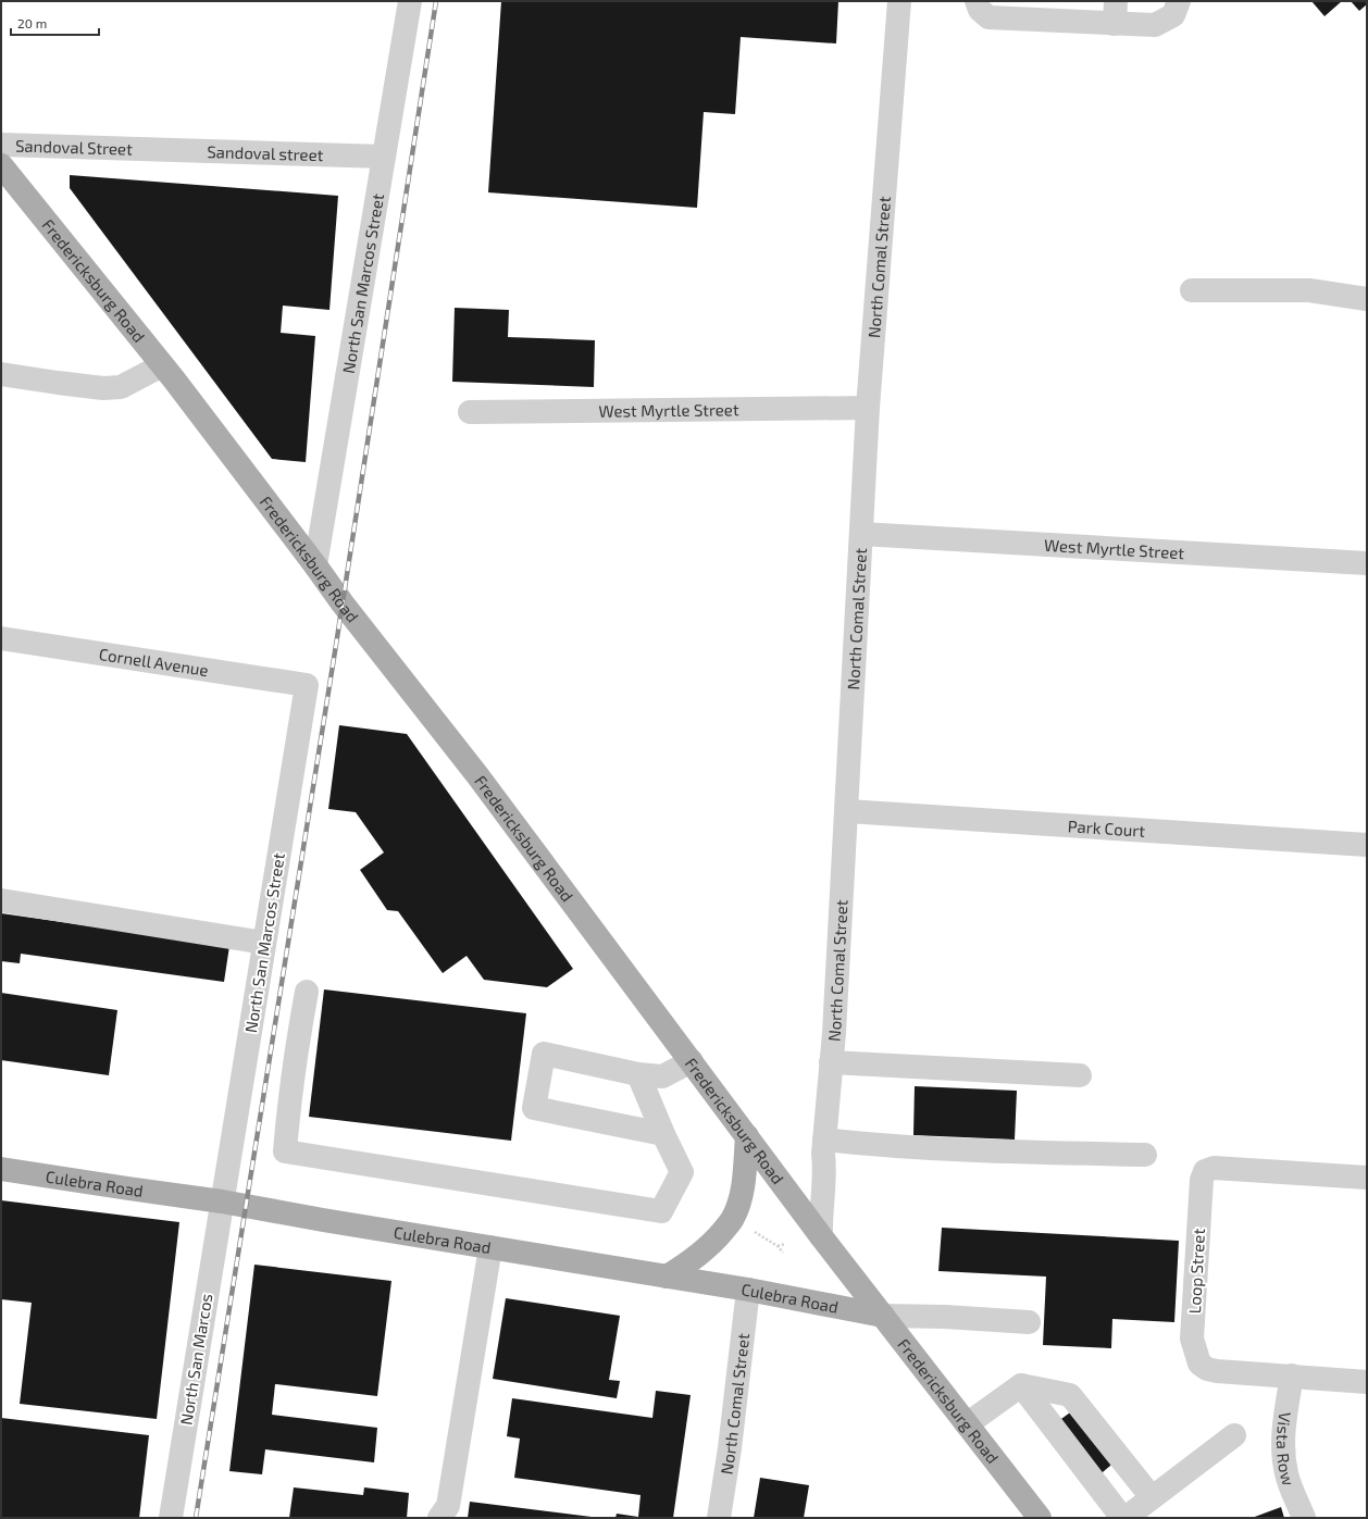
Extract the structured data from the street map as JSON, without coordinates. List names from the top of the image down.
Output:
{
  "streets": {
    "main road": ["Fredericksburg Road", "Culebra Road"],
    "street": [
      "Sandoval Street",
      "Sandoval street",
      "North Comal Street",
      "North San Marcos Street",
      "West Myrtle Street",
      "Cornell Avenue",
      "Park Court",
      "Loop Street",
      "North San Marcos",
      "Vista Row"
    ]
  },
  "crossings": [
    ["Sandoval Street", "Sandoval street"],
    ["Sandoval street", "North San Marcos Street"],
    ["North Comal Street", "Fredericksburg Road"],
    ["North Comal Street", "West Myrtle Street"],
    ["North Comal Street", "Park Court"],
    ["North Comal Street", "Culebra Road"],
    ["Fredericksburg Road", "North San Marcos Street"],
    ["Fredericksburg Road", "Culebra Road"],
    ["North San Marcos Street", "Cornell Avenue"],
    ["North San Marcos Street", "Culebra Road"],
    ["North San Marcos Street", "North San Marcos"],
    ["Culebra Road", "North San Marcos"],
    ["Loop Street", "Vista Row"]
  ],
  "scale_bar": "20 m"
}
